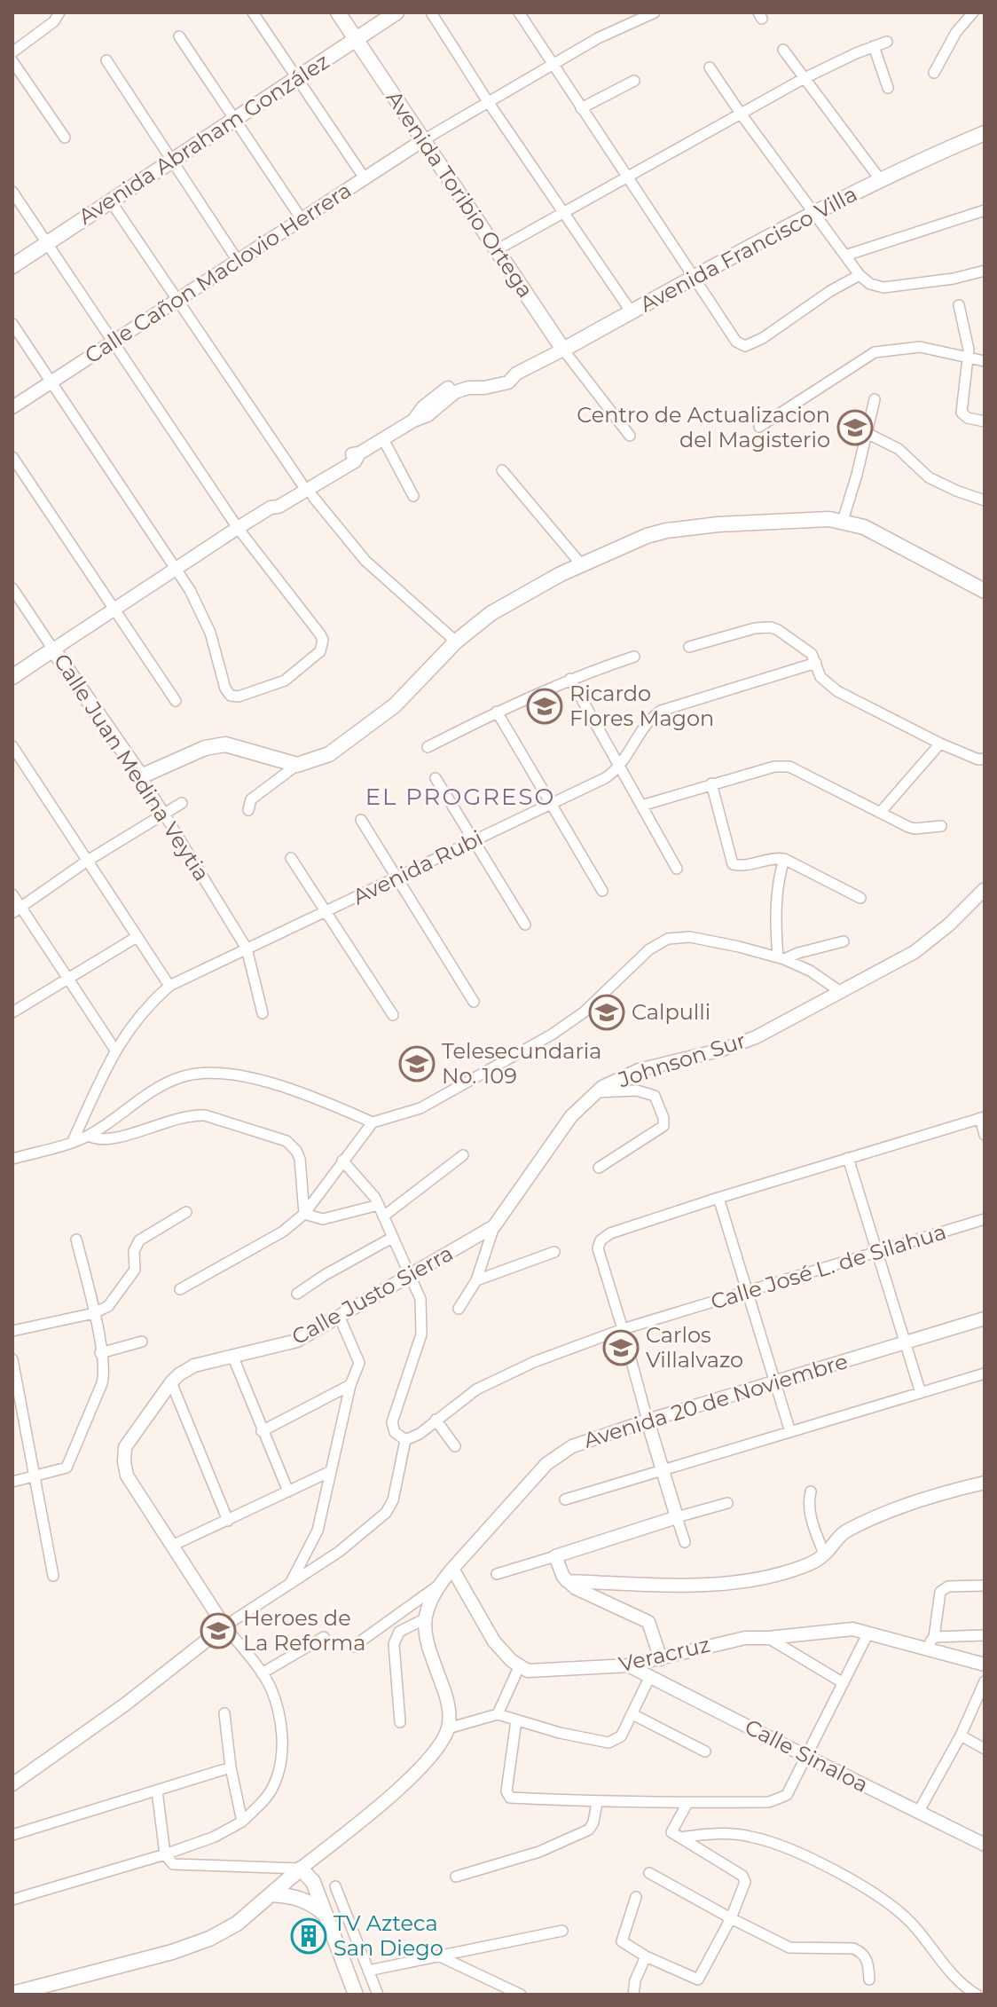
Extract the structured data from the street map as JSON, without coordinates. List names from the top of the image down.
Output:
{
  "streets": {
    "main road": [
      "Avenida Abraham González",
      "Avenida Toribio Ortega",
      "Avenida Francisco Villa",
      "Calle Juan Medina Veytia"
    ],
    "street": [
      "Calle Cañon Maclovio Herrera",
      "Avenida Rubi",
      "Johnson Sur",
      "Calle José L. de Silahua",
      "Calle Justo Sierra",
      "Avenida 20 de Noviembre",
      "Veracruz",
      "Calle Sinaloa"
    ]
  },
  "crossings": [
    ["Avenida Abraham González", "Avenida Toribio Ortega"],
    ["Avenida Toribio Ortega", "Avenida Francisco Villa"],
    ["Avenida Toribio Ortega", "Calle Cañon Maclovio Herrera"],
    ["Avenida Francisco Villa", "Calle Juan Medina Veytia"],
    ["Calle Juan Medina Veytia", "Avenida Rubi"],
    ["Johnson Sur", "Calle Justo Sierra"],
    ["Veracruz", "Calle Sinaloa"]
  ],
  "districts": ["EL PROGRESO"],
  "places": {
    "school or university": [
      "Centro de Actualizacion del Magisterio",
      "Ricardo Flores Magon",
      "Calpulli",
      "Telesecundaria No. 109",
      "Carlos Villalvazo",
      "Heroes de La Reforma"
    ],
    "building": ["TV Azteca San Diego"]
  }
}
